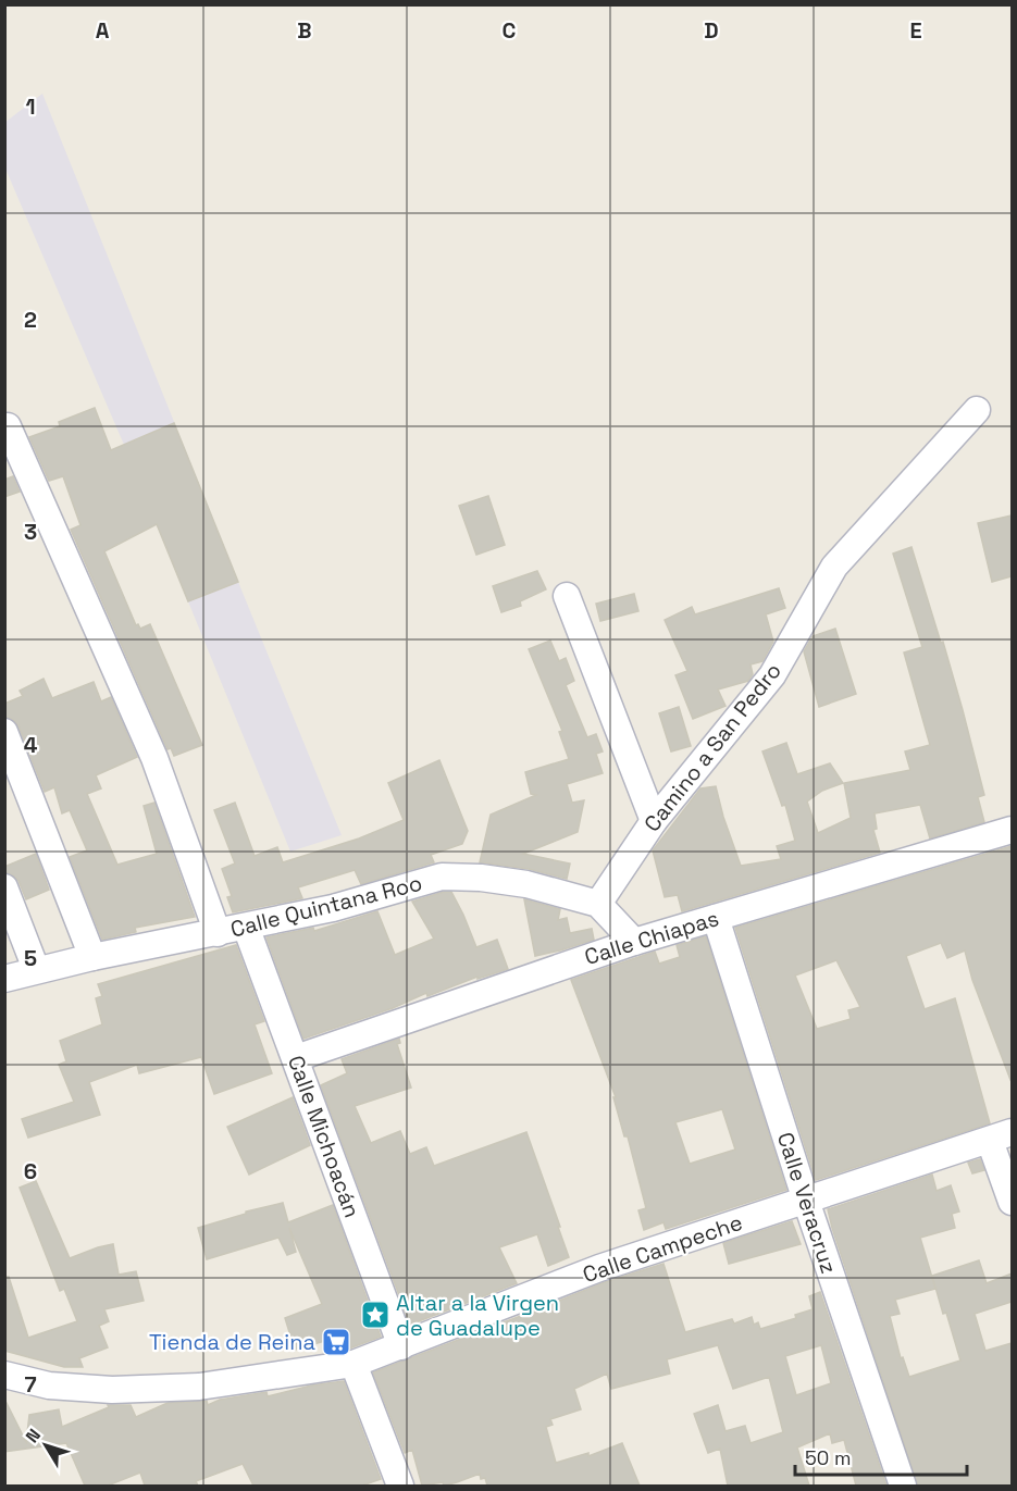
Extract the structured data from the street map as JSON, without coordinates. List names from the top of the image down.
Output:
{
  "streets": {
    "street": [
      "Camino a San Pedro",
      "Calle Quintana Roo",
      "Calle Chiapas",
      "Calle Michoacán",
      "Calle Veracruz",
      "Calle Campeche"
    ]
  },
  "crossings": [
    ["Camino a San Pedro", "Calle Quintana Roo"],
    ["Calle Quintana Roo", "Calle Michoacán"],
    ["Calle Chiapas", "Calle Michoacán"],
    ["Calle Chiapas", "Calle Veracruz"],
    ["Calle Michoacán", "Calle Campeche"],
    ["Calle Veracruz", "Calle Campeche"]
  ],
  "places": {
    "place": ["Altar a la Virgen de Guadalupe"],
    "supermarket": ["Tienda de Reina"]
  },
  "scale_bar": "50 m",
  "north": "top left",
  "grid": {
    "columns": [
      "A",
      "B",
      "C",
      "D",
      "E"
    ],
    "rows": [
      "1",
      "2",
      "3",
      "4",
      "5",
      "6",
      "7"
    ]
  }
}
